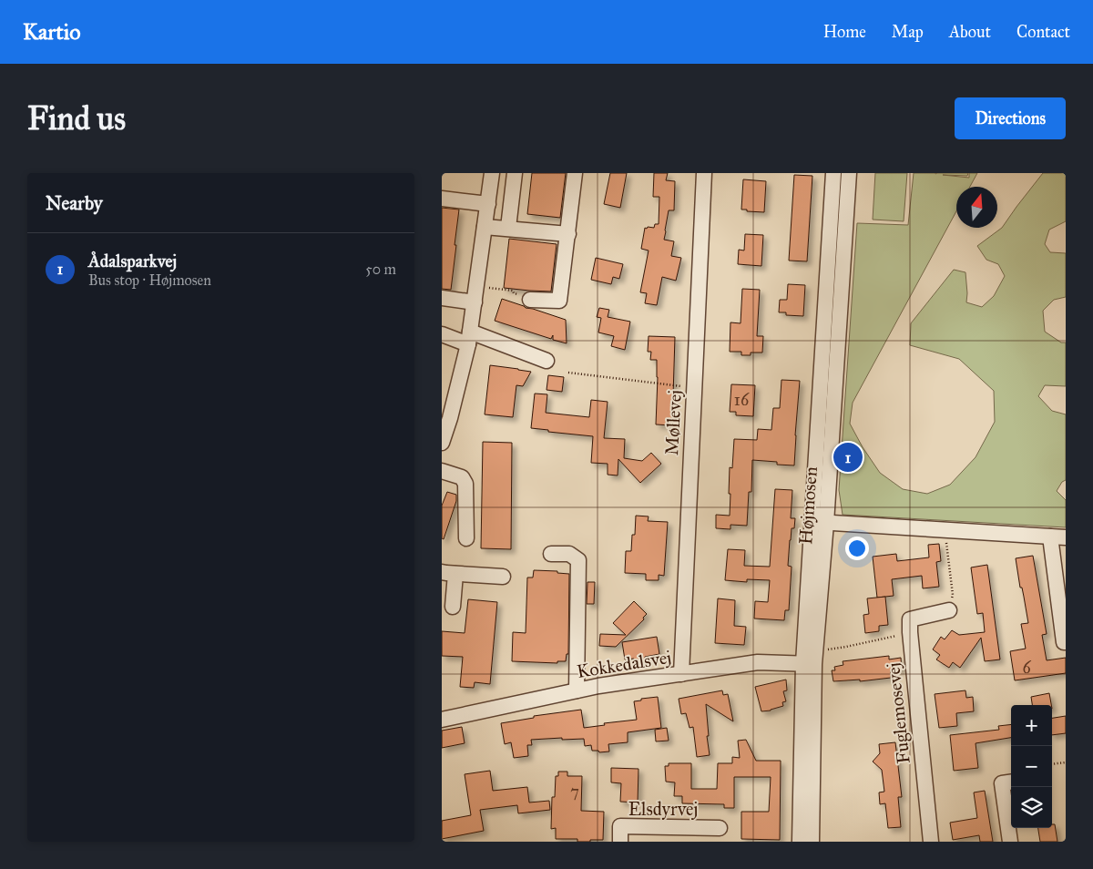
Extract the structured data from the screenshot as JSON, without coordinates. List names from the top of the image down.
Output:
{
  "streets": {
    "street": [
      "Møllevej",
      "Højmosen",
      "Kokkedalsvej",
      "Fuglemosevej",
      "Elsdyrvej"
    ]
  },
  "crossings": [
    ["Møllevej", "Kokkedalsvej"],
    ["Højmosen", "Kokkedalsvej"]
  ],
  "house_numbers": ["16", "6", "7"],
  "north": "top",
  "page": {
    "header": "Kartio",
    "nav": [
      "Home",
      "Map",
      "About",
      "Contact"
    ],
    "buttons": "Directions",
    "title": "Find us",
    "heading": "Nearby",
    "list": [
      {
        "mark": "1",
        "name": "Ådalsparkvej",
        "note": "Bus stop · Højmosen",
        "value": "50 m"
      }
    ],
    "pins": "1",
    "map_buttons": ["+", "−"]
  }
}
